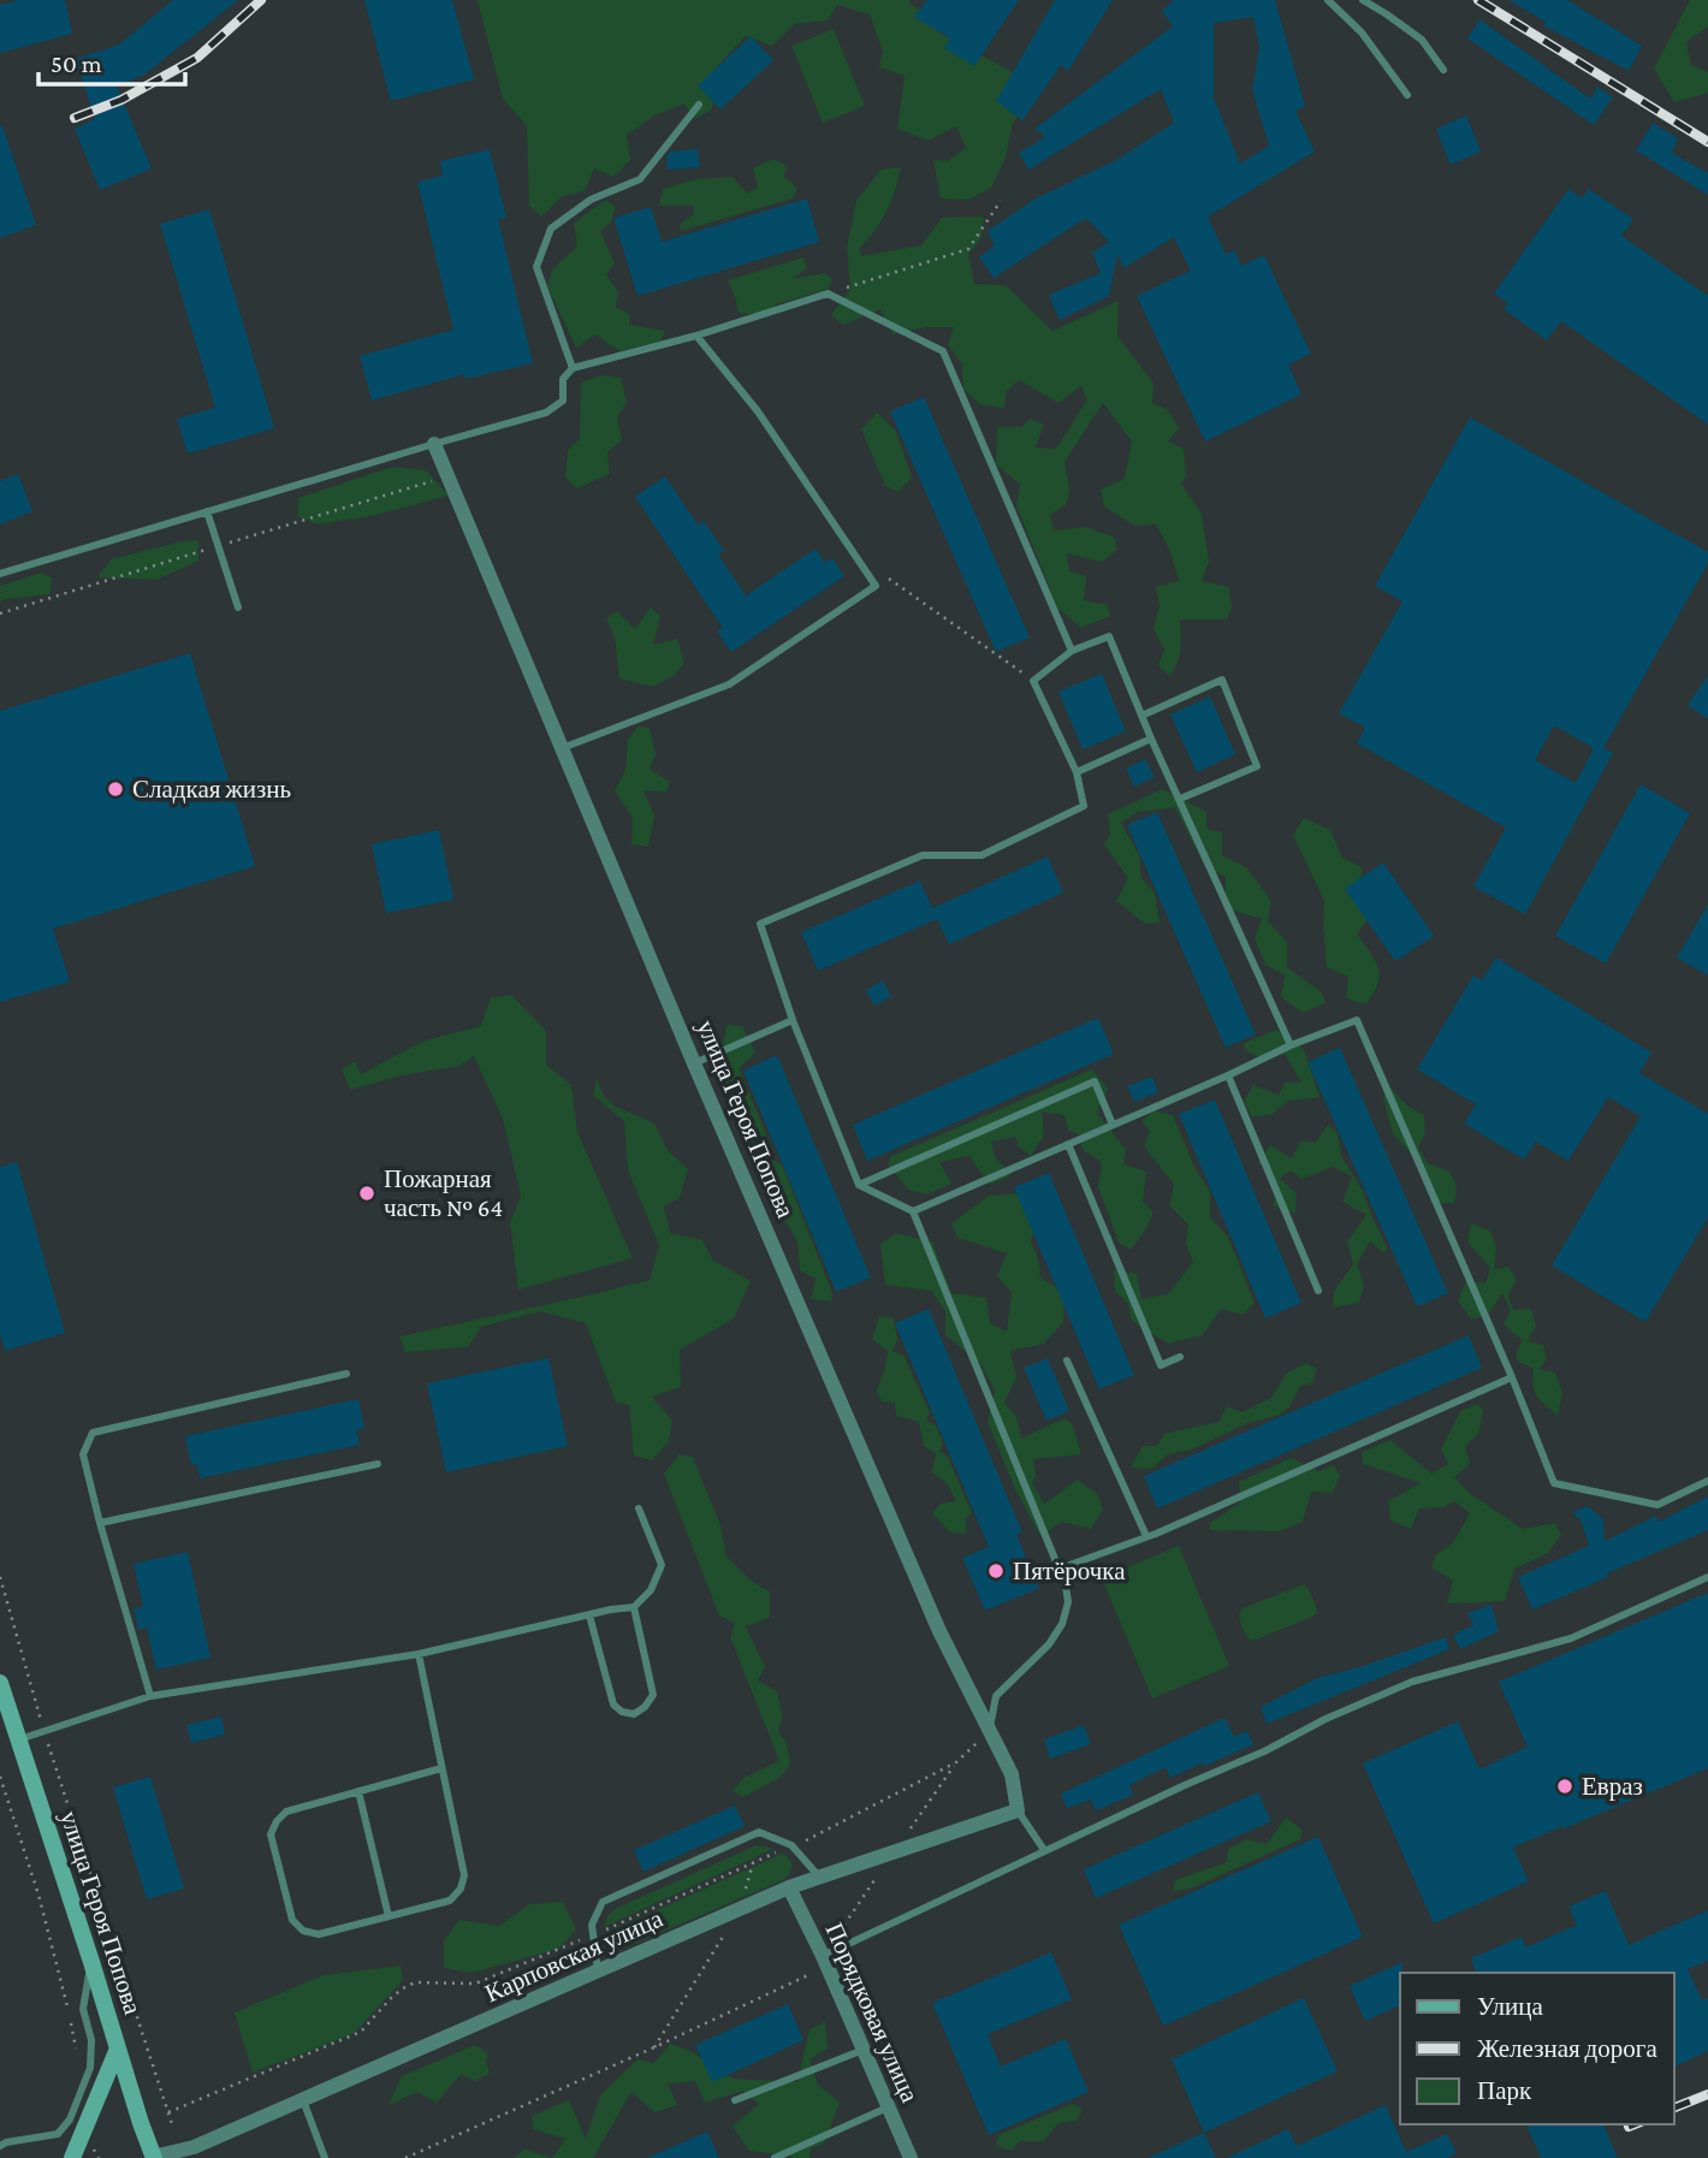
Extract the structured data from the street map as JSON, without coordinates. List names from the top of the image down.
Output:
{
  "streets": {
    "street": ["улица Героя Попова", "Карповская улица", "Порядковая улица"]
  },
  "crossings": [
    ["улица Героя Попова", "Карповская улица"],
    ["Карповская улица", "Порядковая улица"]
  ],
  "places": [
    "Сладкая жизнь",
    "Пожарная часть № 64",
    "Пятёрочка",
    "Евраз"
  ],
  "legend": ["Улица", "Железная дорога", "Парк"],
  "scale_bar": "50 m"
}
